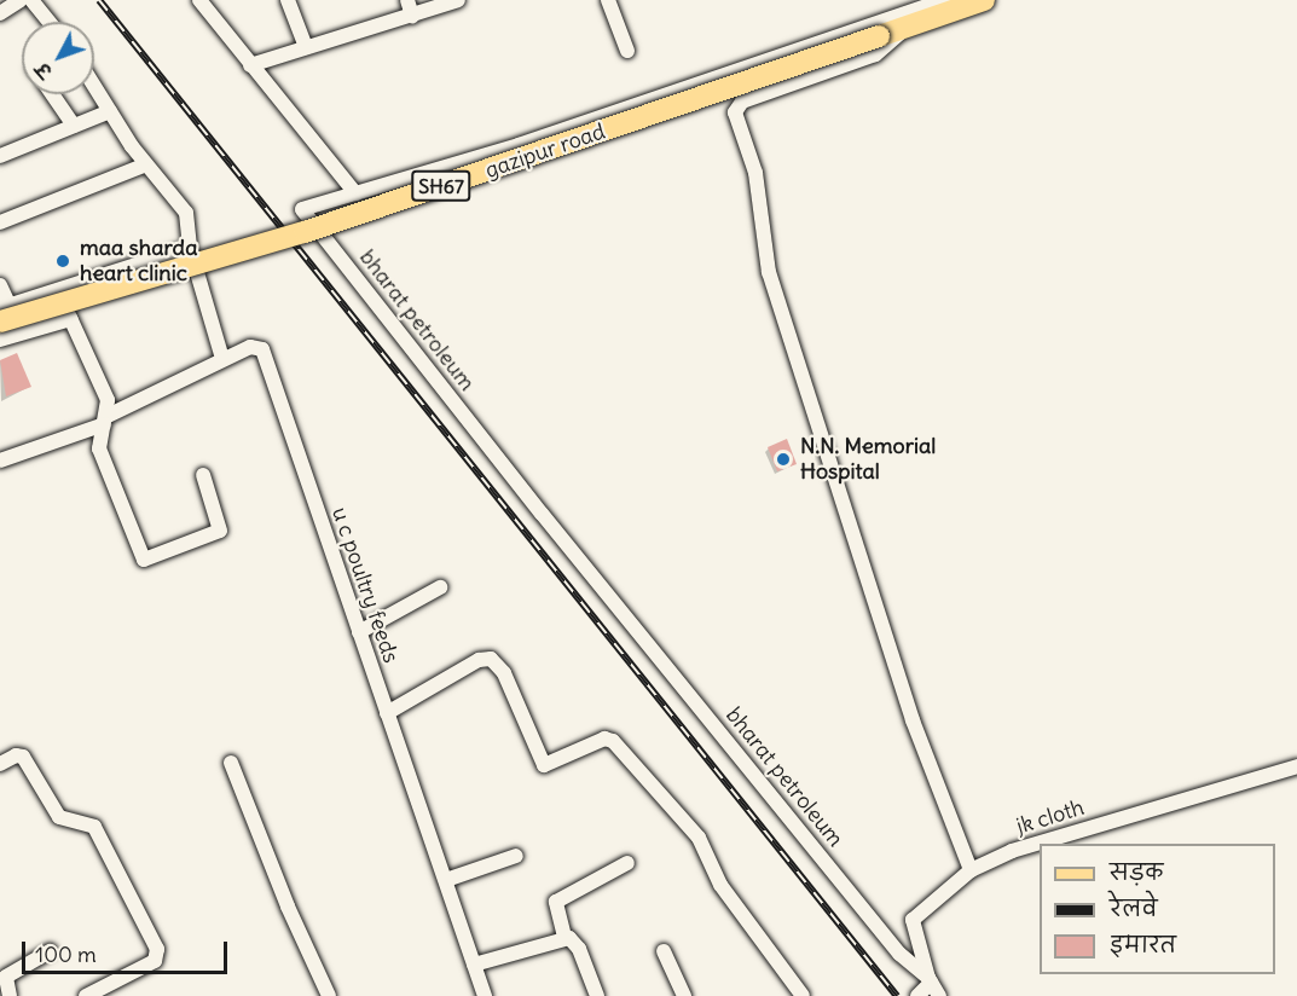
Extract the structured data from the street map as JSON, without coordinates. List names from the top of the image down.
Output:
{
  "streets": {
    "main road": ["gazipur road", "SH67"],
    "street": ["bharat petroleum", "u c poultry feeds", "jk cloth"]
  },
  "crossings": [
    ["gazipur road", "SH67"],
    ["bharat petroleum", "jk cloth"]
  ],
  "places": ["maa sharda heart clinic", "N.N. Memorial Hospital"],
  "legend": ["सड़क", "रेलवे", "इमारत"],
  "scale_bar": "100 m",
  "north": "bottom left"
}
